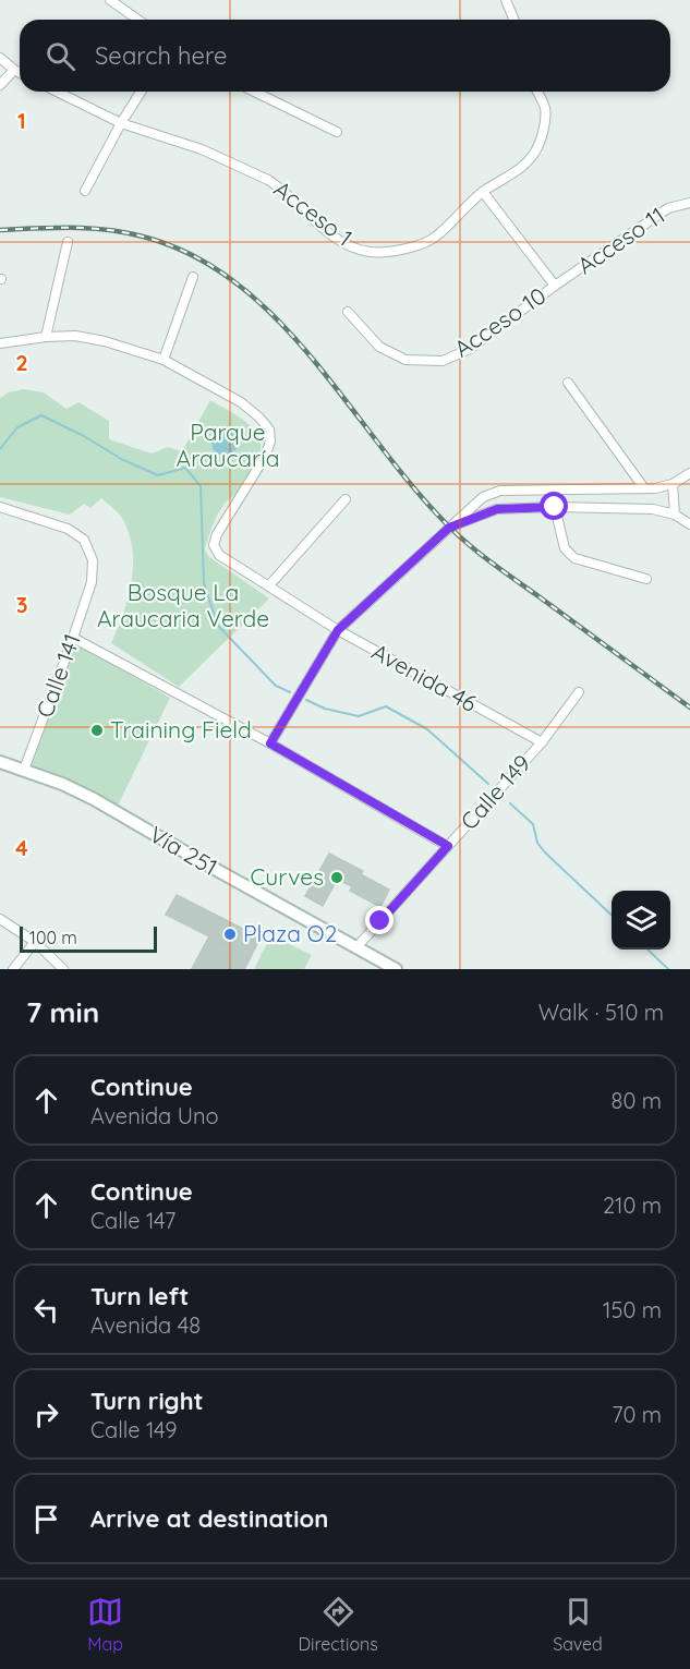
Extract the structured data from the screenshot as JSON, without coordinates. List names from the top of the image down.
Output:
{
  "streets": {
    "main road": ["Vía 251"],
    "street": [
      "Acceso 1",
      "Acceso 11",
      "Acceso 10",
      "Calle 141",
      "Avenida 46",
      "Calle 149"
    ]
  },
  "crossings": [
    ["Acceso 11", "Acceso 10"],
    ["Calle 141", "Vía 251"],
    ["Avenida 46", "Calle 149"],
    ["Calle 149", "Vía 251"]
  ],
  "parks": ["Parque Araucaría", "Bosque La Araucaria Verde"],
  "places": ["Training Field", "Curves", "Plaza O2"],
  "scale_bar": "100 m",
  "page": {
    "search": "Search here",
    "scale": "100 m",
    "heading": ["7 min", "Walk · 510 m"],
    "list": [
      ["Continue", "Avenida Uno", "80 m"],
      ["Continue", "Calle 147", "210 m"],
      ["Turn left", "Avenida 48", "150 m"],
      ["Turn right", "Calle 149", "70 m"],
      "Arrive at destination"
    ],
    "nav": ["Map", "Directions", "Saved"]
  },
  "grid": {
    "rows": [
      "1",
      "2",
      "3",
      "4"
    ]
  }
}
